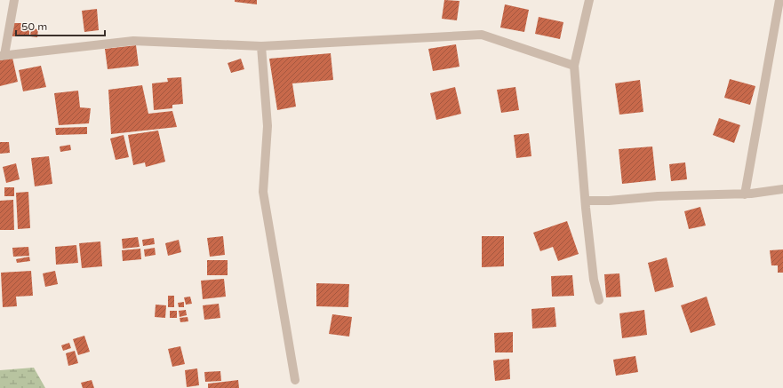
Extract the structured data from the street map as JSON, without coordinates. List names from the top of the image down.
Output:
{
  "scale_bar": "50 m"
}
